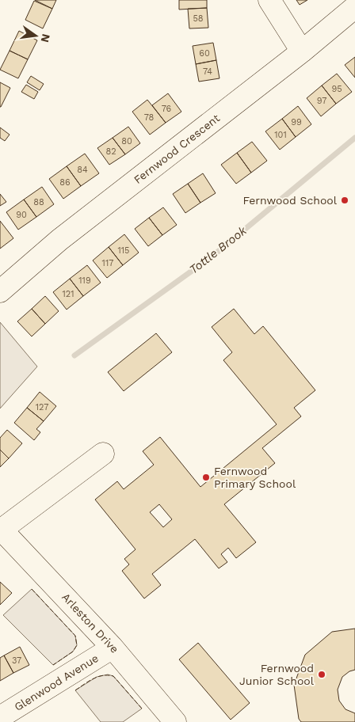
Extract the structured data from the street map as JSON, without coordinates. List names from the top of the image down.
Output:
{
  "streets": {
    "street": ["Fernwood Crescent", "Arleston Drive", "Glenwood Avenue"]
  },
  "crossings": [
    ["Arleston Drive", "Glenwood Avenue"]
  ],
  "water": ["Tottle Brook"],
  "places": ["Fernwood School", "Fernwood Primary School", "Fernwood Junior School"],
  "house_numbers": [
    "58",
    "60",
    "74",
    "95",
    "97",
    "76",
    "78",
    "99",
    "101",
    "80",
    "82",
    "84",
    "86",
    "88",
    "90",
    "115",
    "117",
    "119",
    "121",
    "127",
    "37"
  ],
  "north": "right"
}
